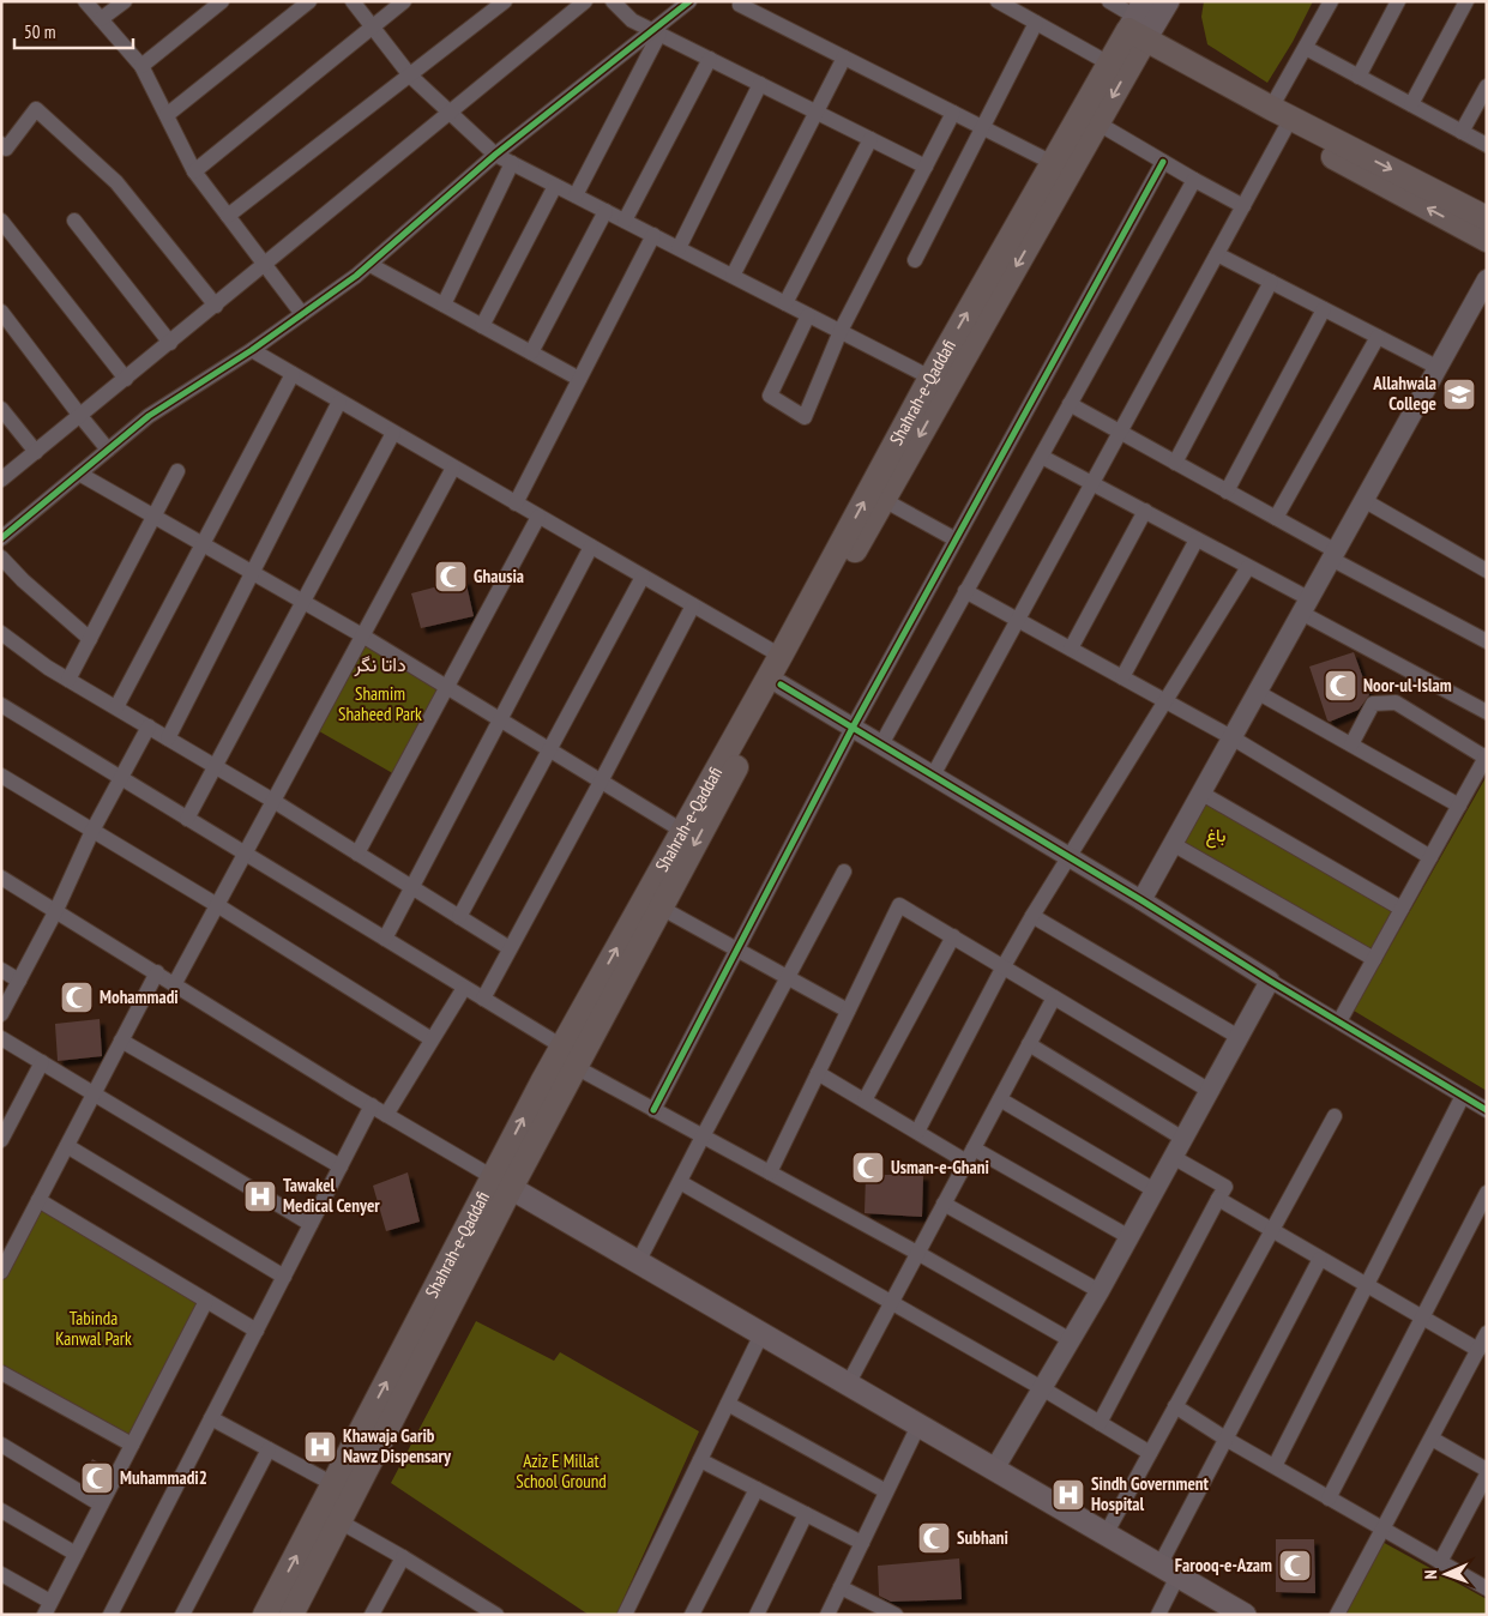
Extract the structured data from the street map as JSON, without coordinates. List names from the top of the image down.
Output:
{
  "streets": {
    "main road": ["Shahrah-e-Qaddafi"]
  },
  "districts": ["داتا نگر"],
  "parks": [
    "Shamim Shaheed Park",
    "باغ",
    "Tabinda Kanwal Park",
    "Aziz E Millat School Ground"
  ],
  "places": {
    "school or university": ["Allahwala College"],
    "mosque": [
      "Ghausia",
      "Noor-ul-Islam",
      "Mohammadi",
      "Usman-e-Ghani",
      "Muhammadi2",
      "Subhani",
      "Farooq-e-Azam"
    ],
    "hospital": ["Tawakel Medical Cenyer", "Khawaja Garib Nawz Dispensary", "Sindh Government Hospital"]
  },
  "scale_bar": "50 m",
  "north": "left"
}
